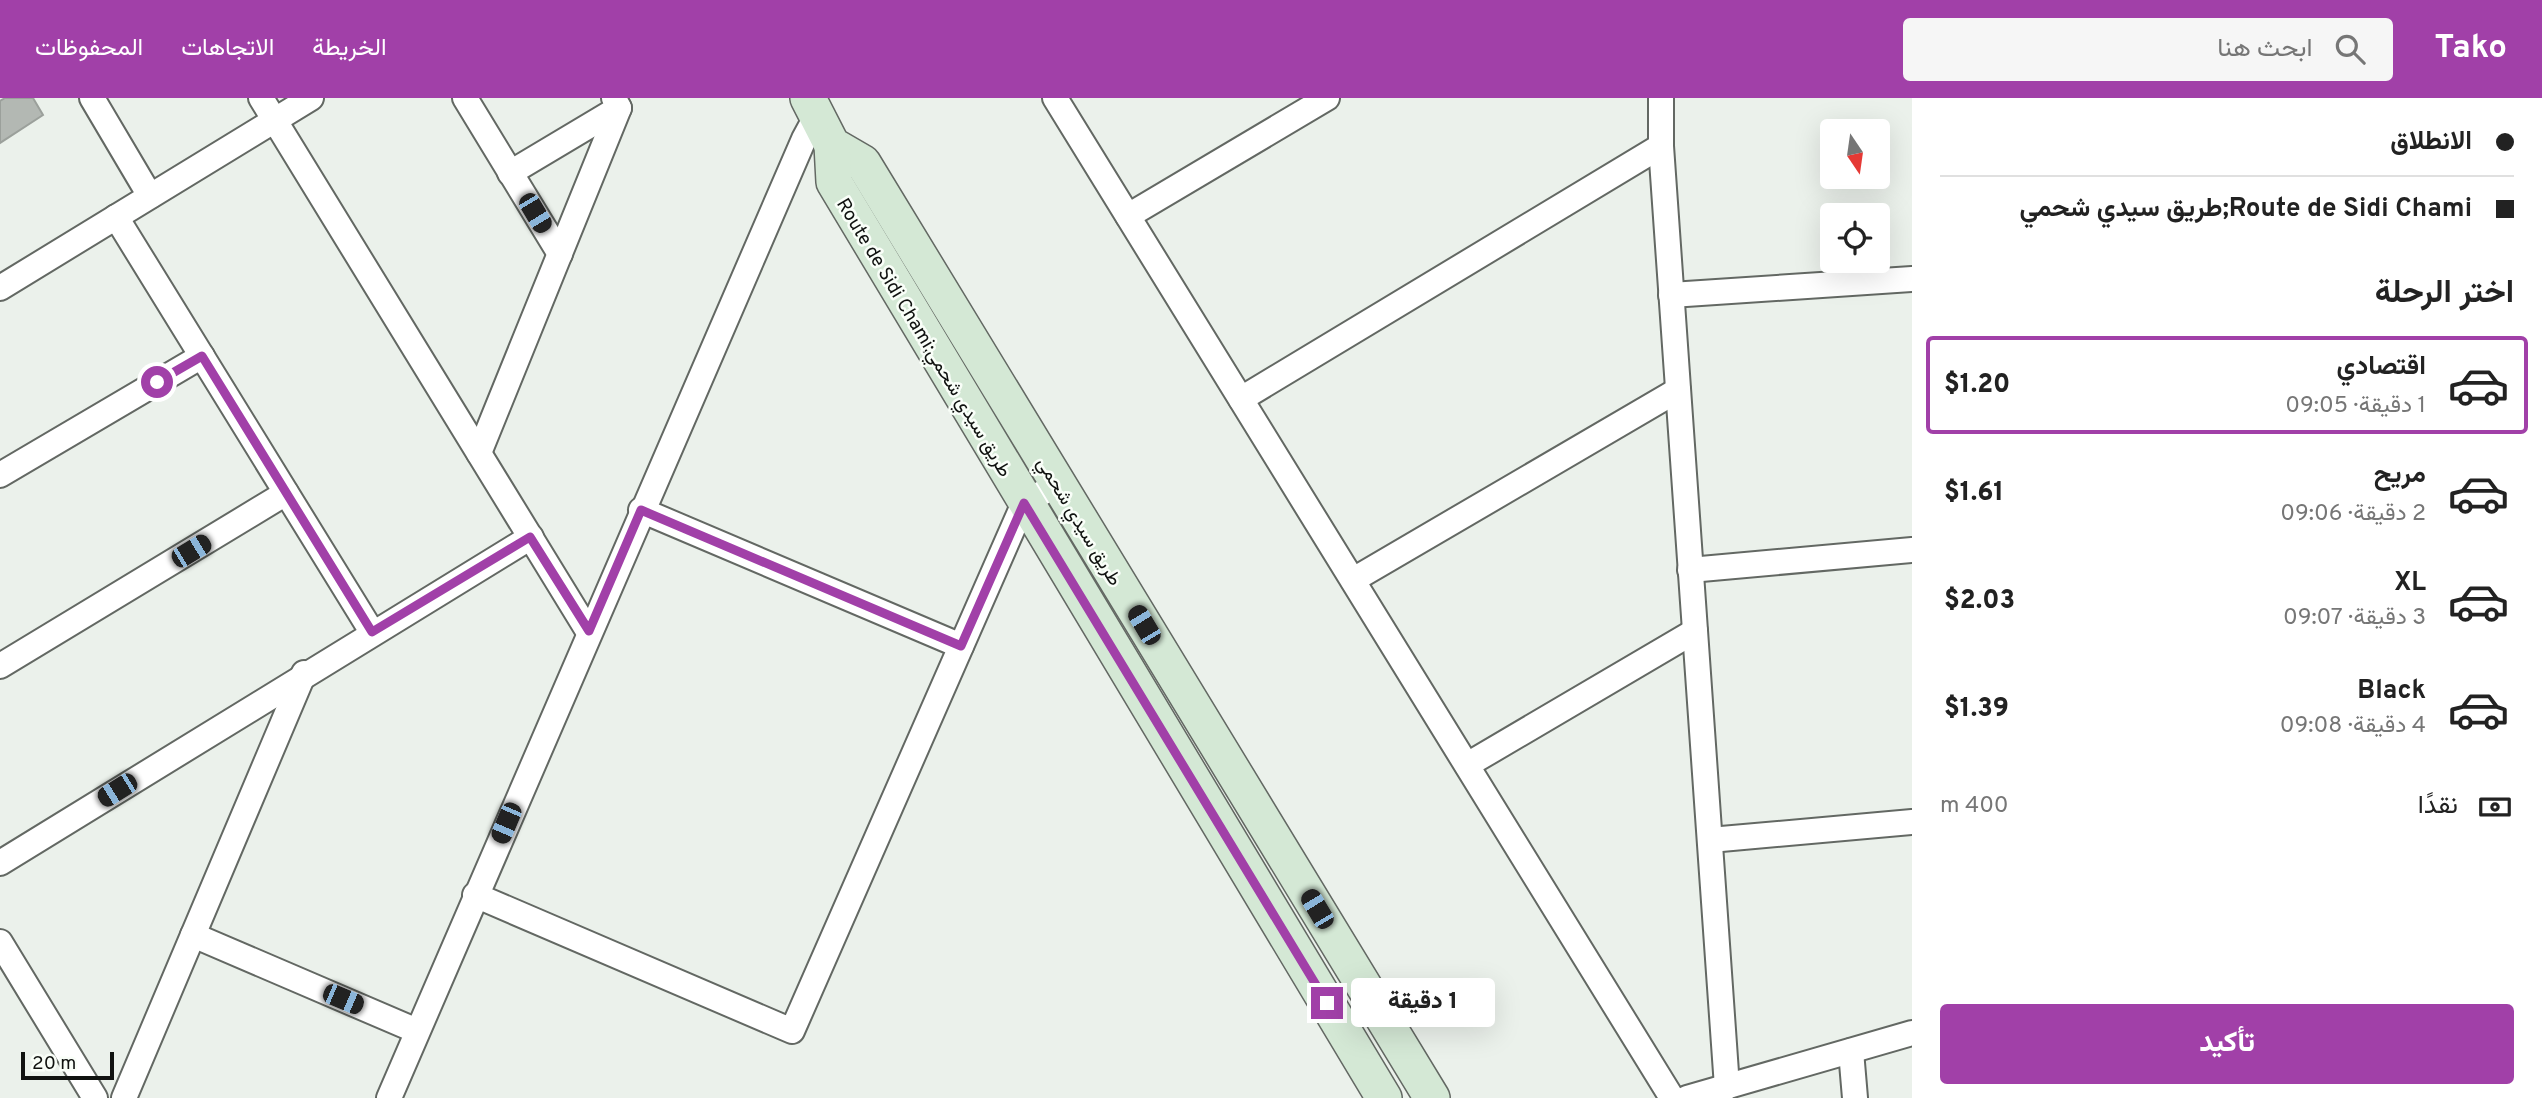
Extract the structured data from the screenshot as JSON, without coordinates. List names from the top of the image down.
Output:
{
  "streets": {
    "main road": ["Route de Sidi Chami;طريق سيدي شحمي", "طريق سيدي شحمي"]
  },
  "crossings": [
    ["Route de Sidi Chami;طريق سيدي شحمي", "طريق سيدي شحمي"]
  ],
  "scale_bar": "20 m",
  "north": "bottom",
  "page": {
    "header": "Tako",
    "search": "ابحث هنا",
    "nav": ["الخريطة", "الاتجاهات", "المحفوظات"],
    "banner": ["الانطلاق", "Route de Sidi Chami;طريق سيدي شحمي"],
    "heading": "اختر الرحلة",
    "list": [
      {
        "name": "اقتصادي",
        "note": "1 دقيقة · 09:05",
        "value": "$1.20"
      },
      {
        "name": "مريح",
        "note": "2 دقيقة · 09:06",
        "value": "$1.61"
      },
      {
        "name": "XL",
        "note": "3 دقيقة · 09:07",
        "value": "$2.03"
      },
      {
        "name": "Black",
        "note": "4 دقيقة · 09:08",
        "value": "$1.39"
      }
    ],
    "pay": ["نقدًا", "400 m"],
    "bubble": "1 دقيقة",
    "buttons": "تأكيد",
    "scale": "20 m"
  }
}
